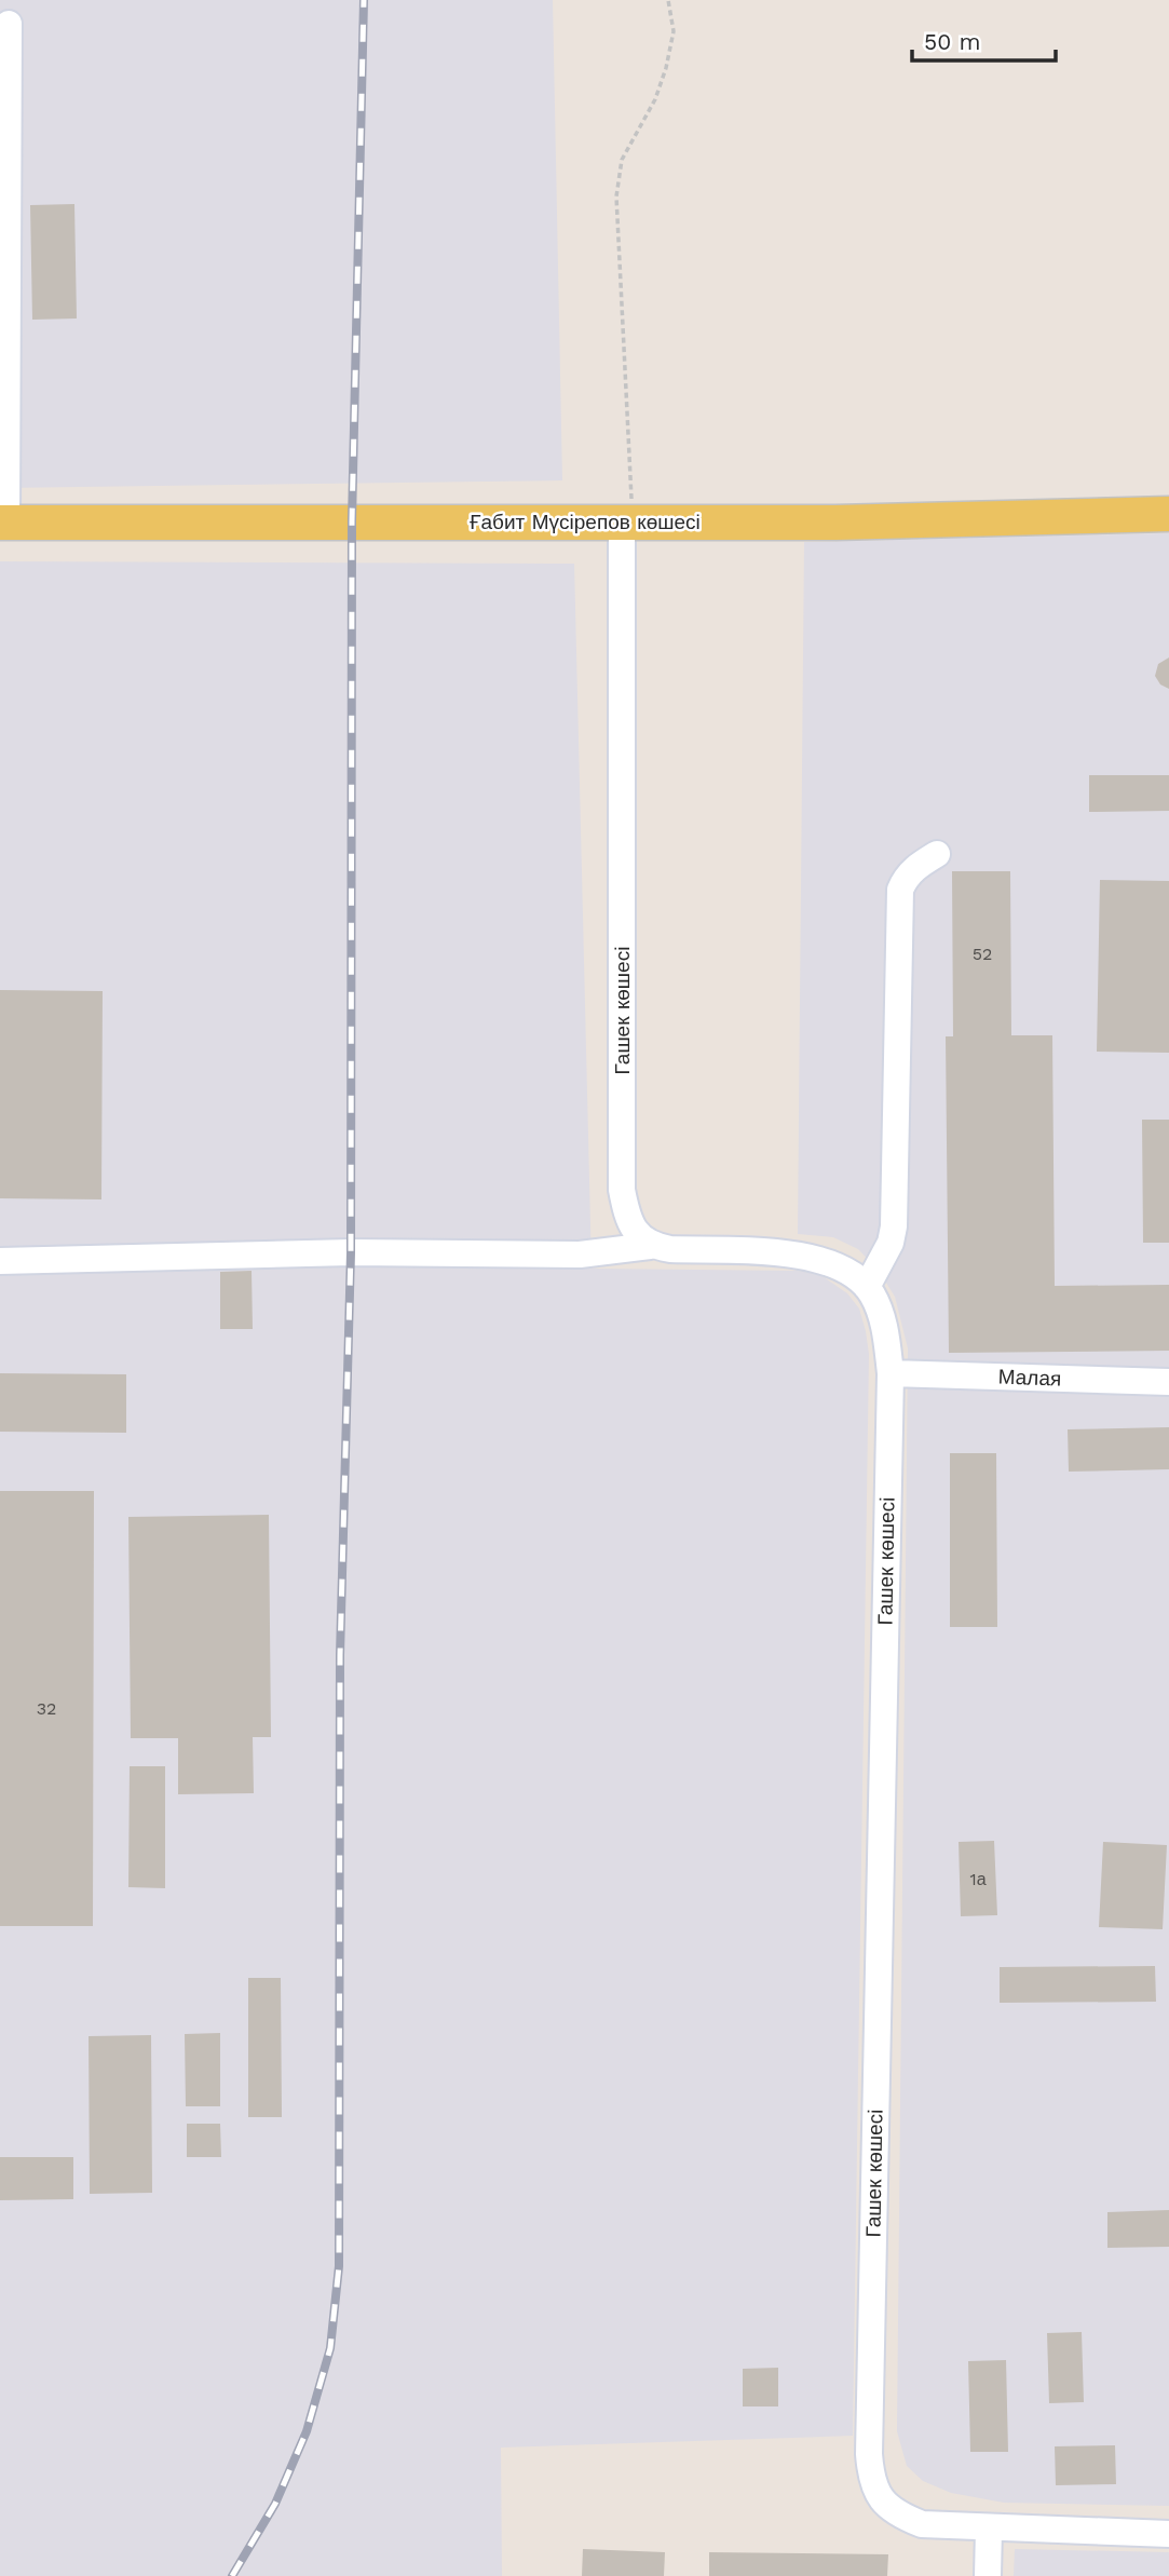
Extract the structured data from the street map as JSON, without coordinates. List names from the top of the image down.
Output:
{
  "streets": {
    "main road": ["Ғабит Мүсірепов көшесі"],
    "street": ["Гашек көшесі", "Малая"]
  },
  "crossings": [
    ["Ғабит Мүсірепов көшесі", "Гашек көшесі"],
    ["Гашек көшесі", "Малая"]
  ],
  "house_numbers": ["52", "32", "1а"],
  "scale_bar": "50 m"
}
